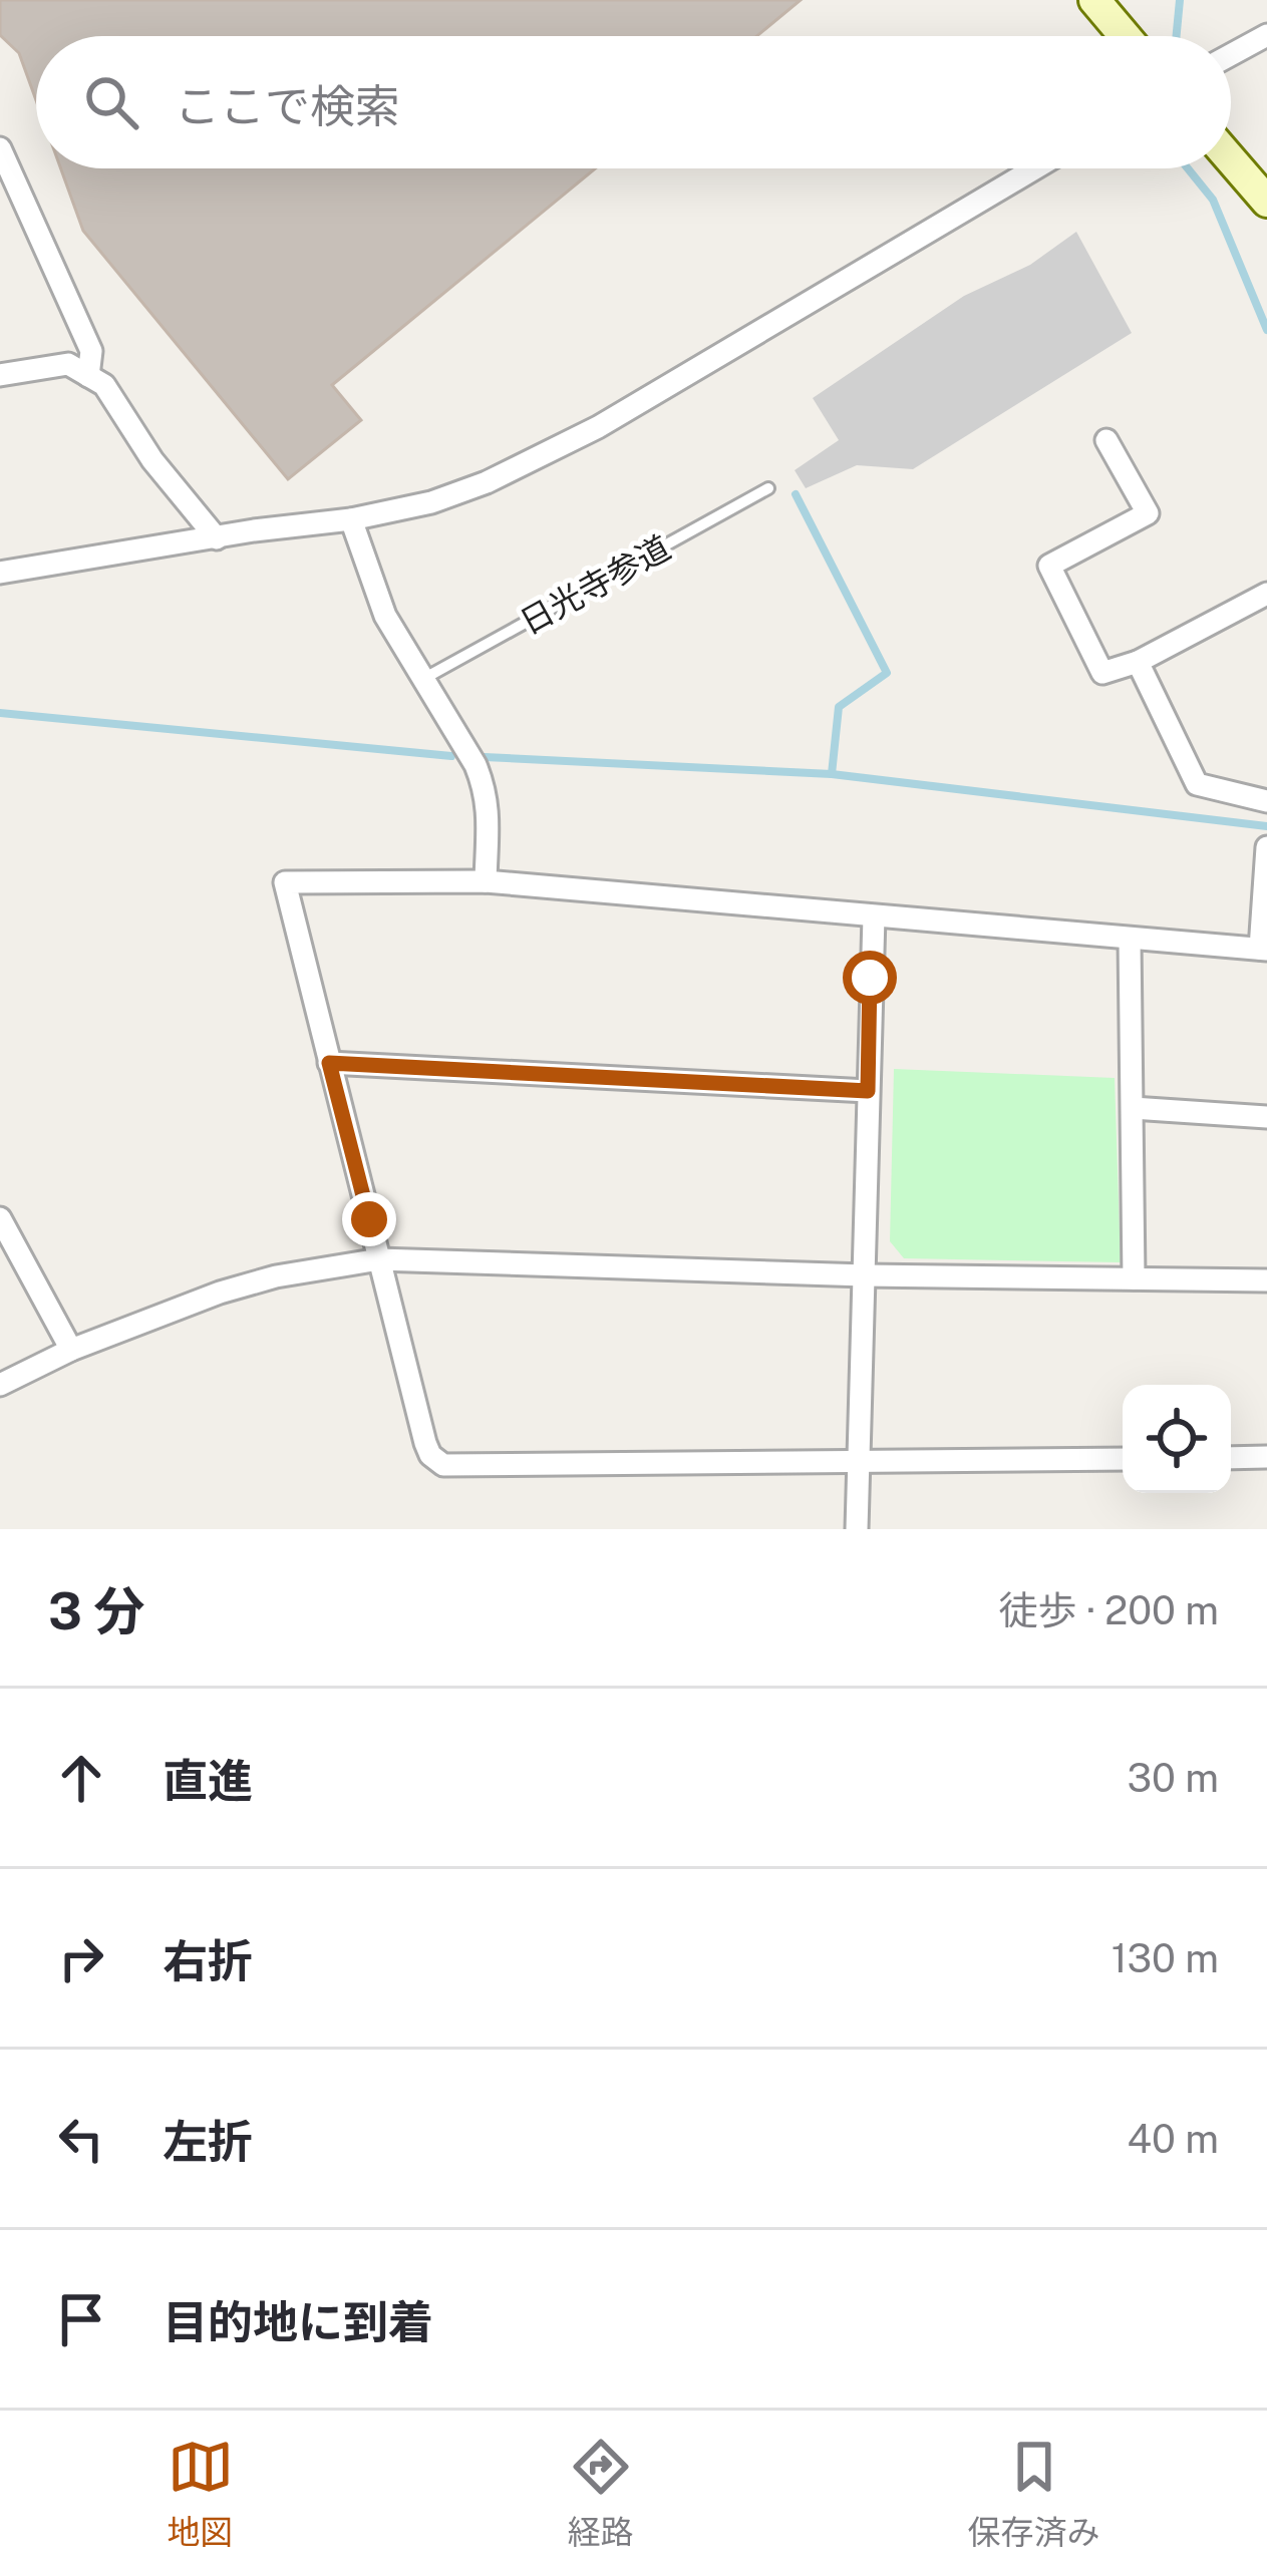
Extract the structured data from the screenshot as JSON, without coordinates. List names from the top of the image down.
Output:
{
  "streets": {
    "lane": ["日光寺参道"]
  },
  "page": {
    "search": "ここで検索",
    "heading": ["3 分", "徒歩 · 200 m"],
    "list": [
      ["直進", "30 m"],
      ["右折", "130 m"],
      ["左折", "40 m"],
      "目的地に到着"
    ],
    "nav": ["地図", "経路", "保存済み"]
  }
}
